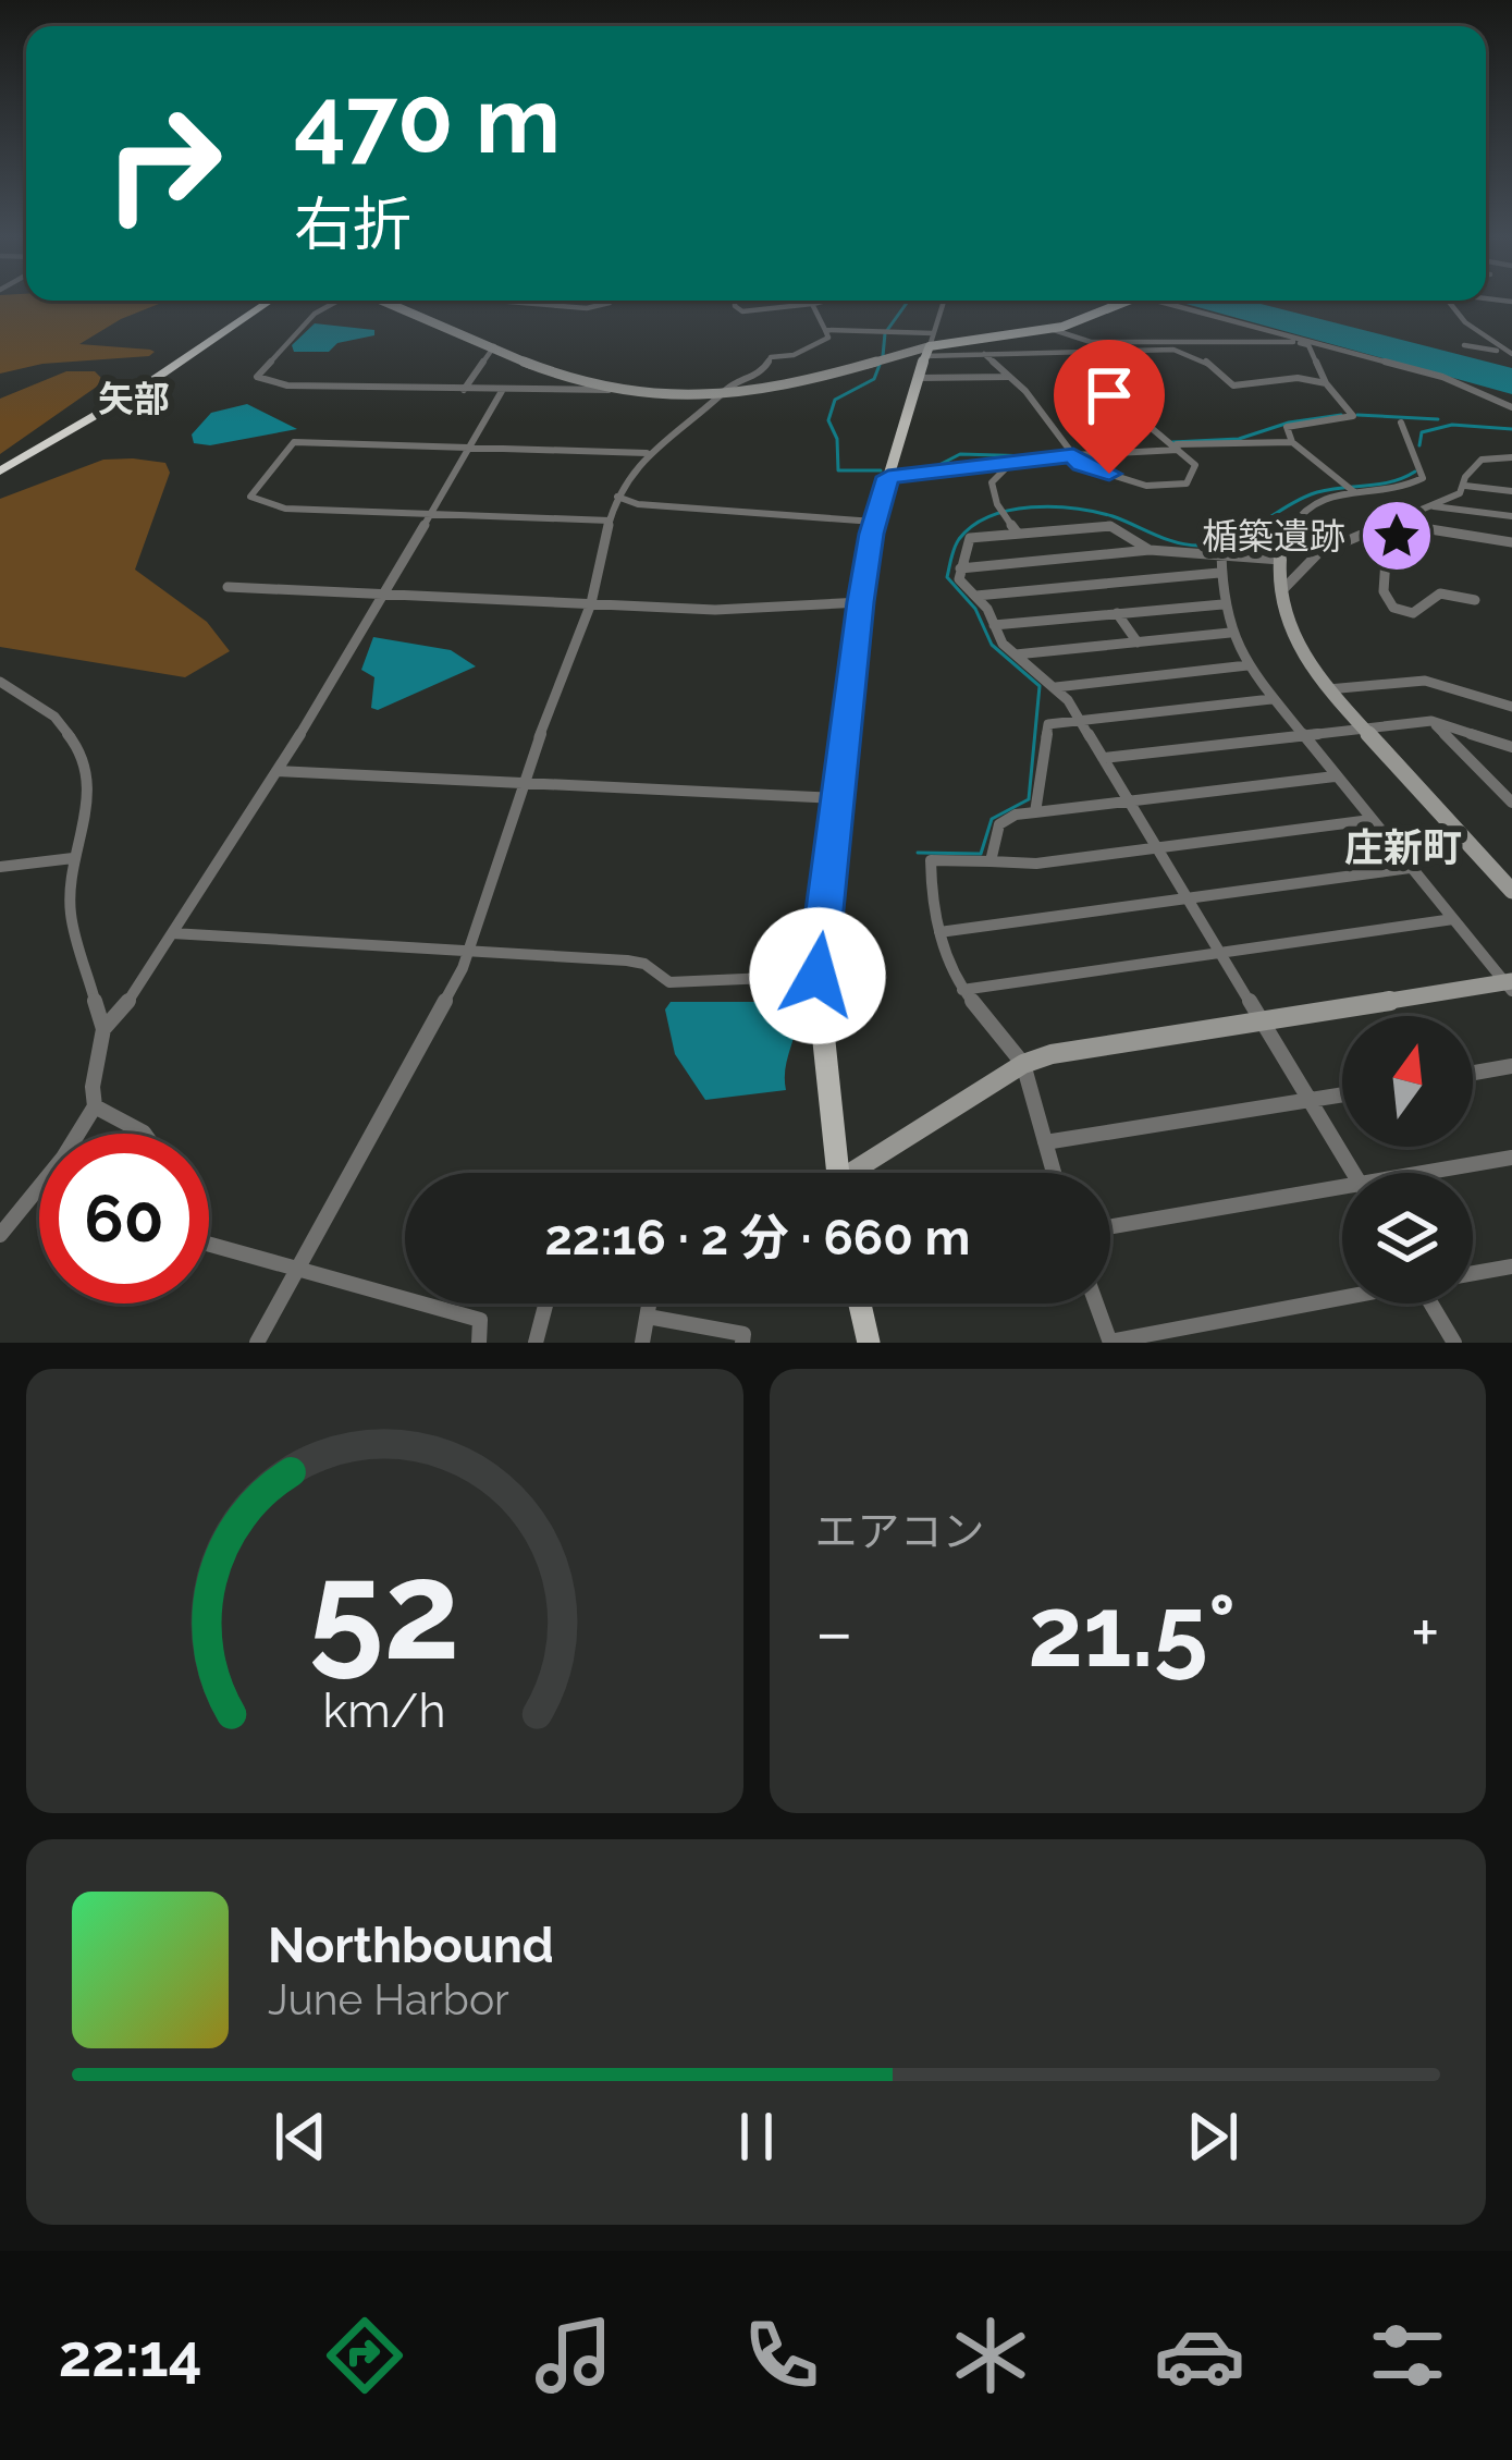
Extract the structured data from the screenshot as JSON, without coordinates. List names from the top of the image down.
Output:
{
  "districts": ["矢部", "庄新町"],
  "places": {
    "place": ["楯築遺跡"]
  },
  "north": "top",
  "page": {
    "turn": ["470 m", "右折"],
    "limit": "60",
    "trip": "22:16 · 2 分 · 660 m",
    "tile": "エアコン",
    "heat": ["−", "21.5°", "+"],
    "song": ["Northbound", "June Harbor"],
    "tabs": "22:14",
    "gauge": ["52", "km/h"]
  }
}
